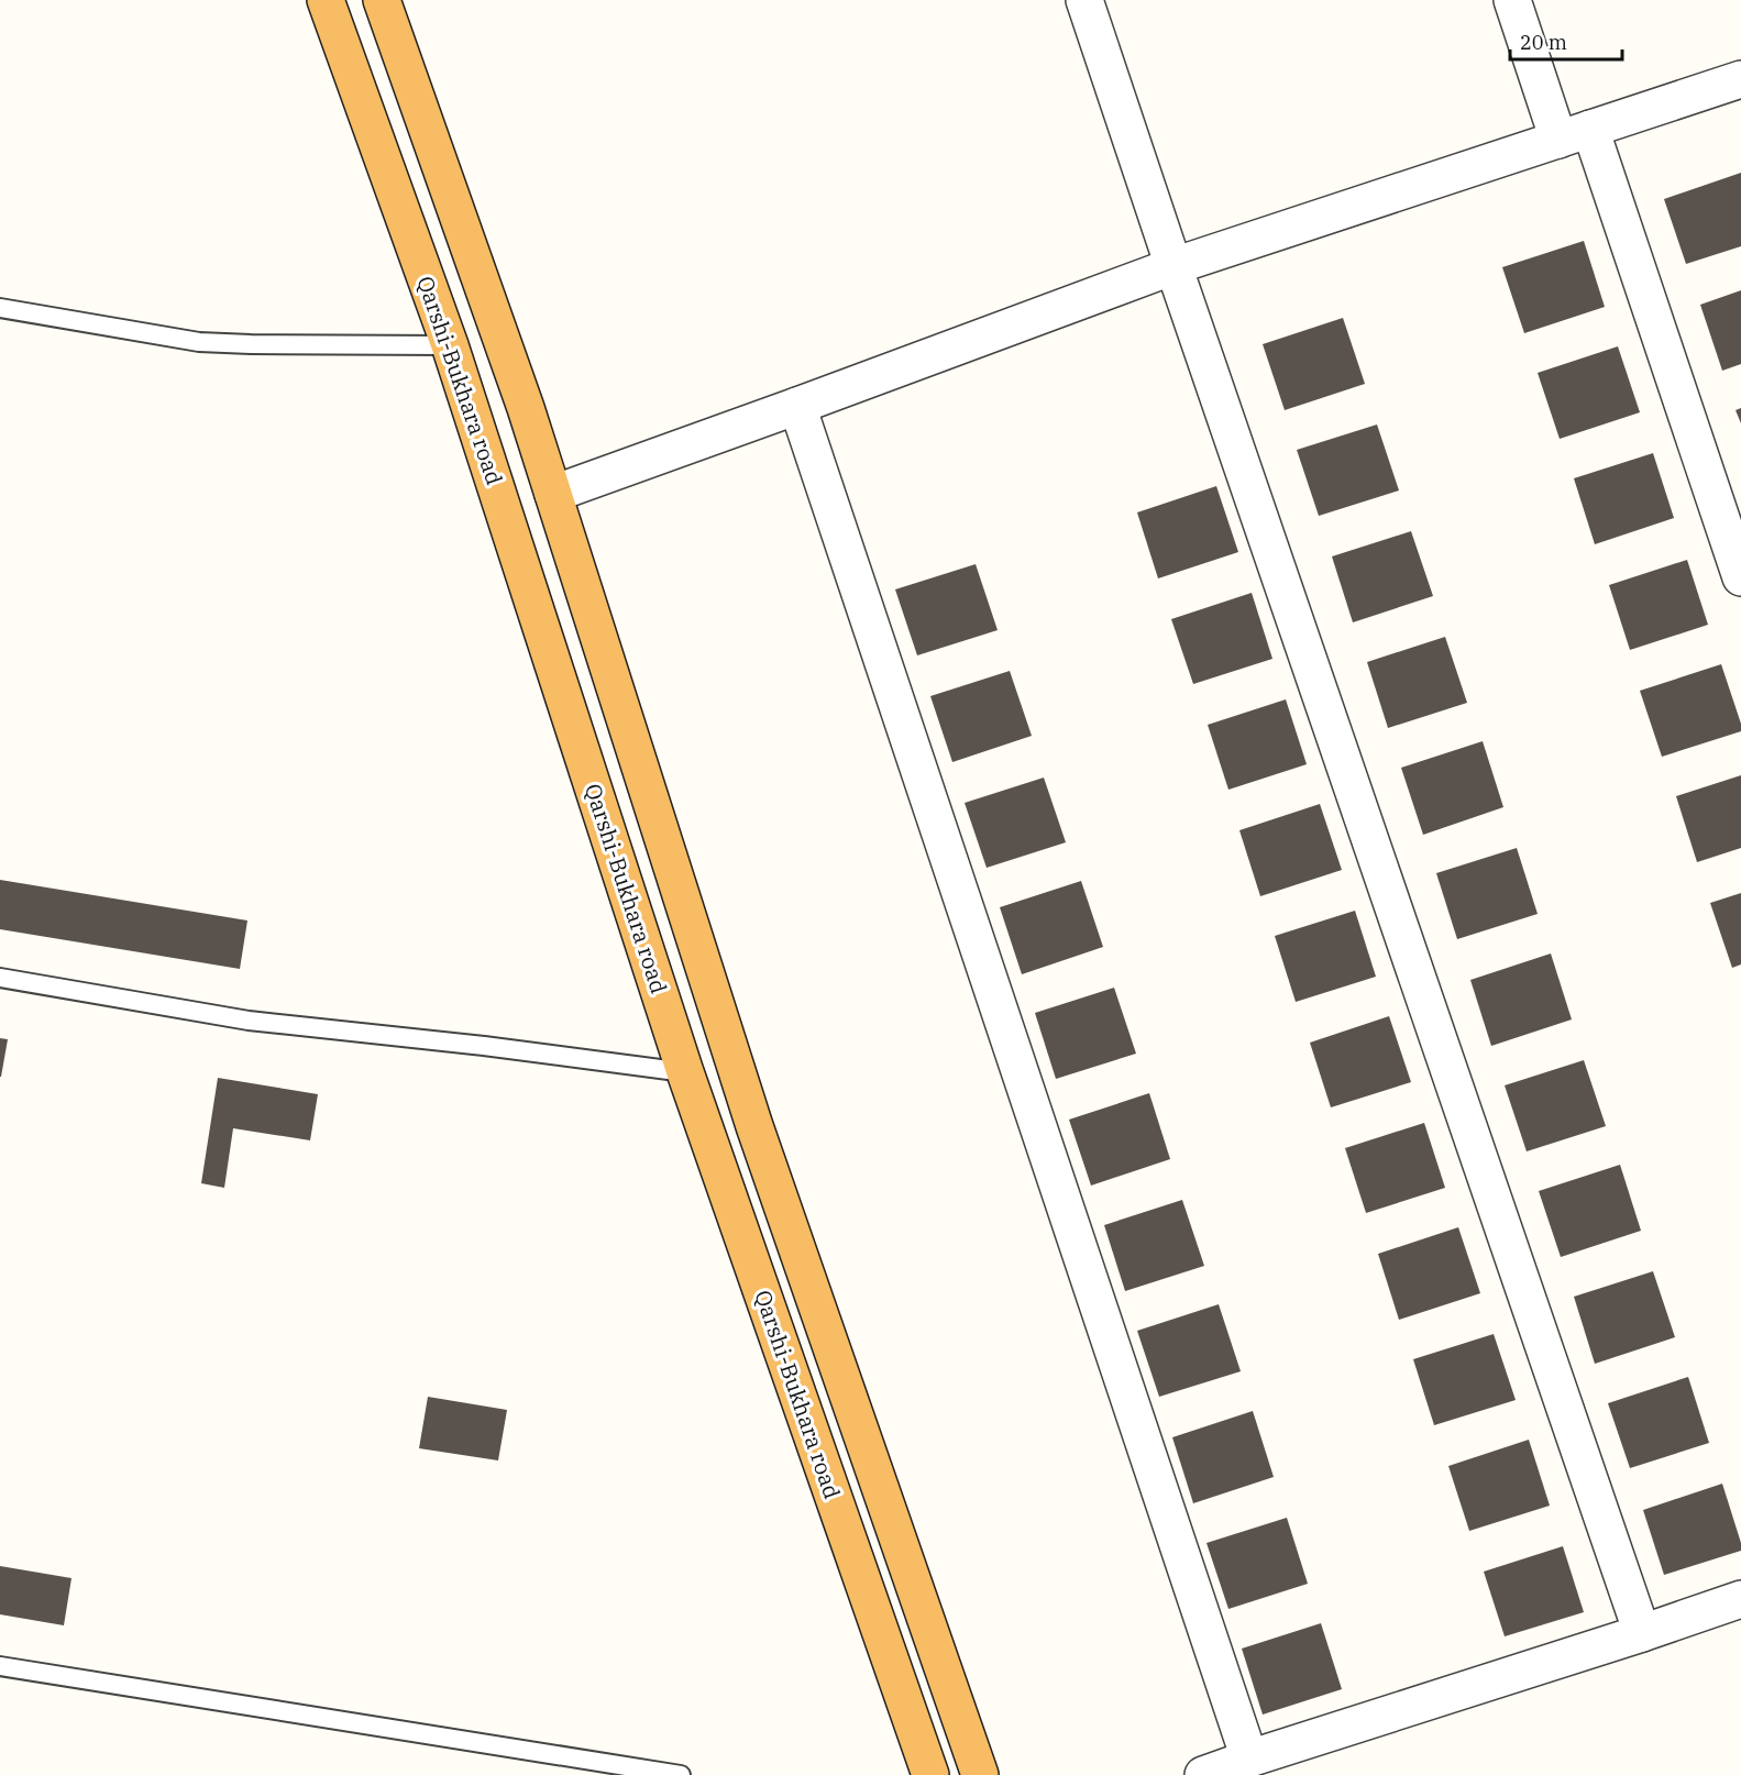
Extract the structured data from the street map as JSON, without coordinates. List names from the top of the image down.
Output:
{
  "streets": {
    "highway": ["Qarshi-Bukhara road"]
  },
  "scale_bar": "20 m"
}
